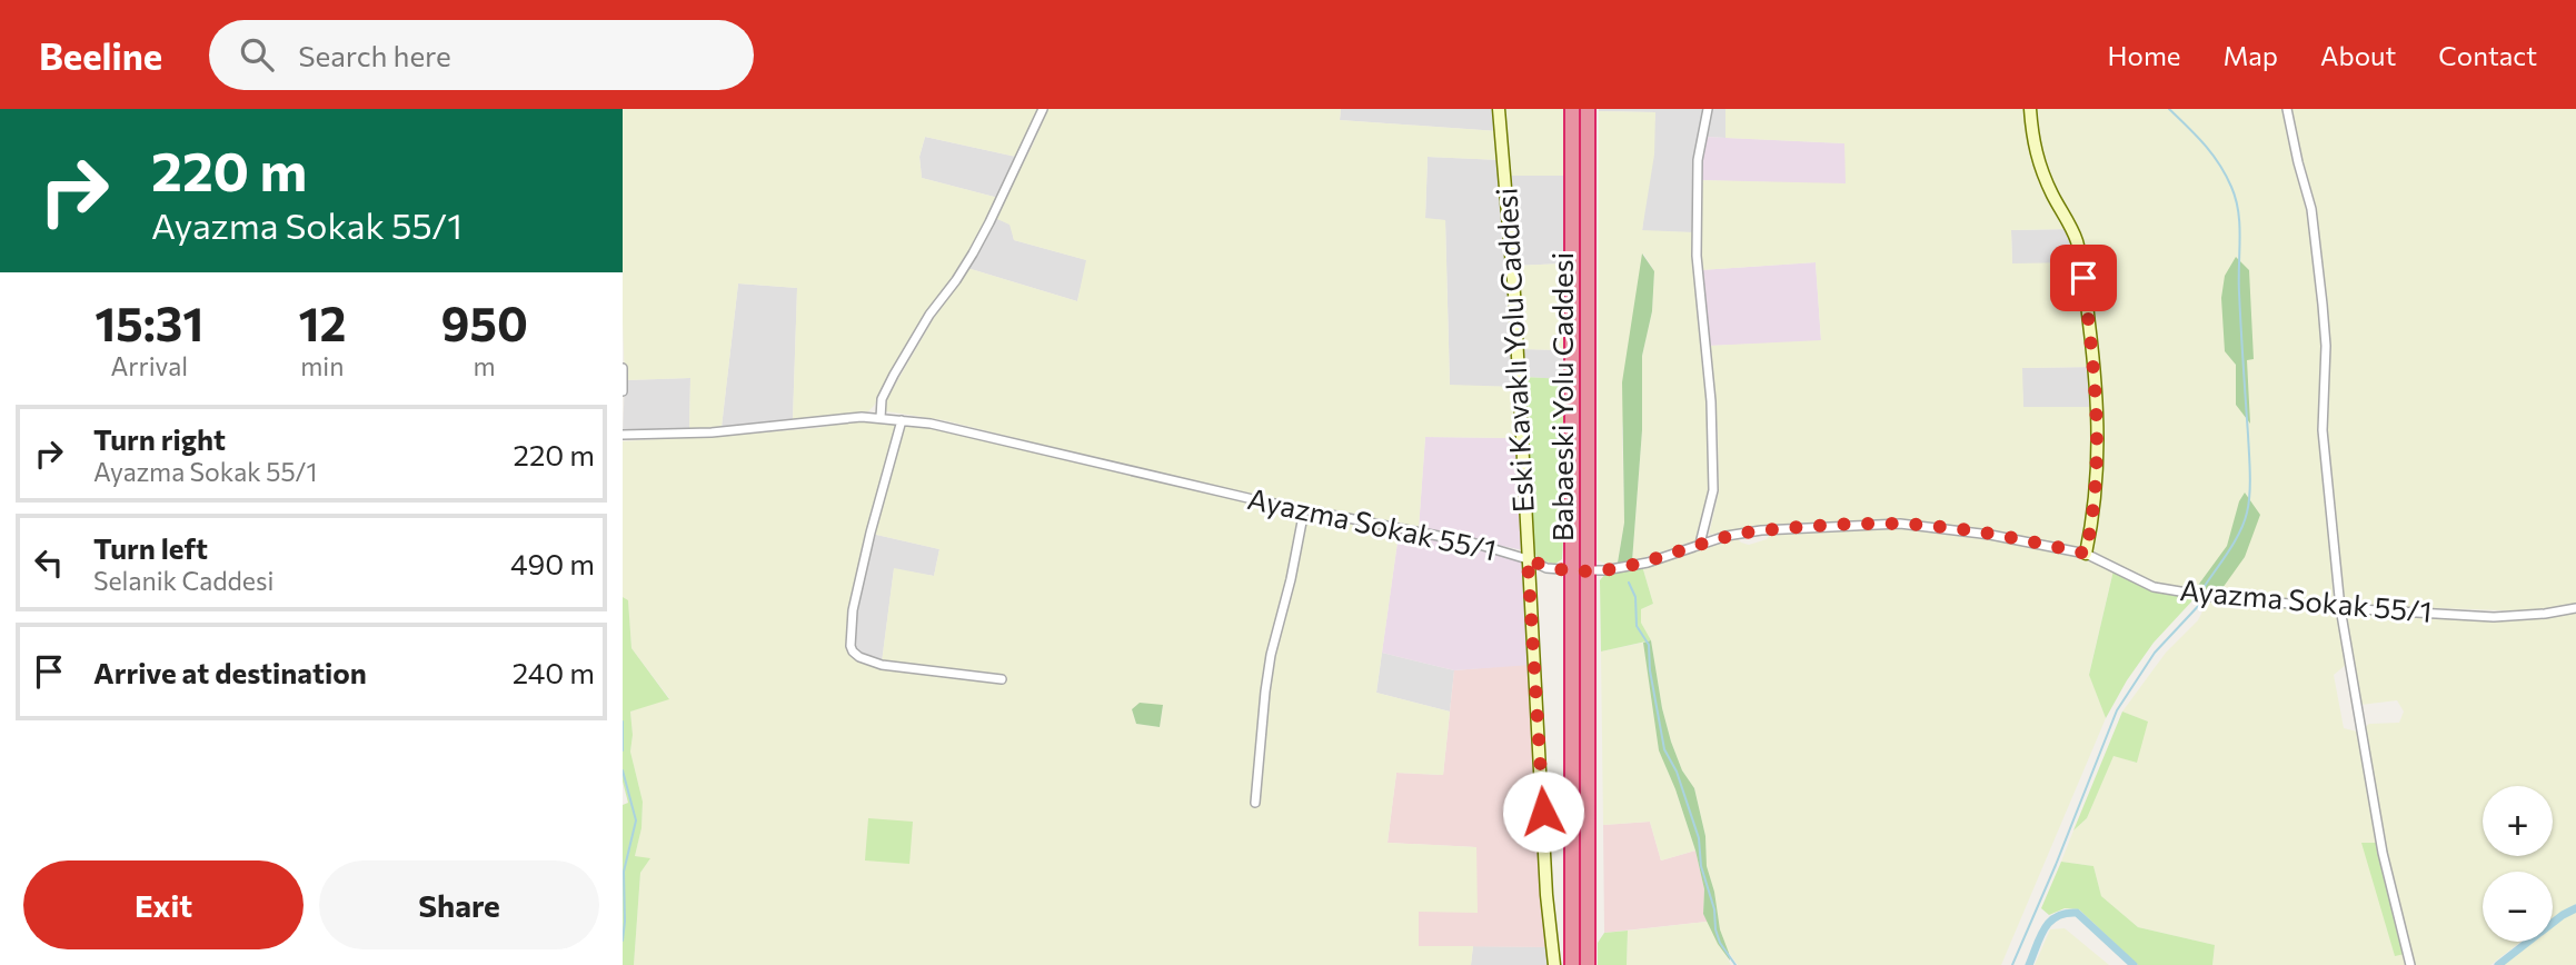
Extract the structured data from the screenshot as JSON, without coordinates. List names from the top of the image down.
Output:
{
  "streets": {
    "highway": ["Babaeski Yolu Caddesi"],
    "street": ["Eski Kavaklı Yolu Caddesi", "Ayazma Sokak 55/1"]
  },
  "crossings": [
    ["Eski Kavaklı Yolu Caddesi", "Ayazma Sokak 55/1"],
    ["Babaeski Yolu Caddesi", "Ayazma Sokak 55/1"]
  ],
  "page": {
    "header": "Beeline",
    "search": "Search here",
    "nav": [
      "Home",
      "Map",
      "About",
      "Contact"
    ],
    "turn": ["220 m", "Ayazma Sokak 55/1"],
    "eta": [
      "15:31",
      "Arrival",
      "12",
      "min",
      "950",
      "m"
    ],
    "list": [
      {
        "name": "Turn right",
        "note": "Ayazma Sokak 55/1",
        "value": "220 m"
      },
      {
        "name": "Turn left",
        "note": "Selanik Caddesi",
        "value": "490 m"
      },
      {
        "name": "Arrive at destination",
        "value": "240 m"
      }
    ],
    "map_buttons": ["+", "−"],
    "buttons": ["Exit", "Share"]
  }
}
